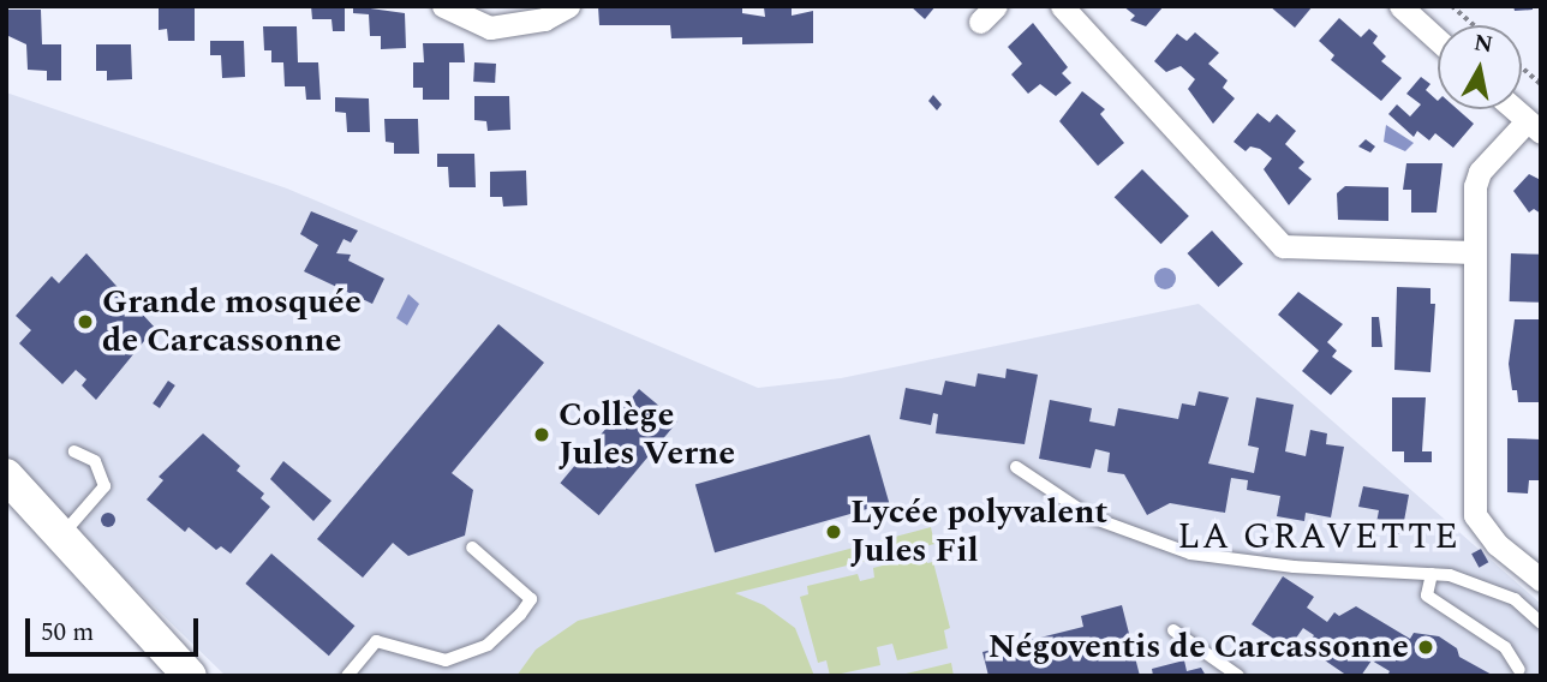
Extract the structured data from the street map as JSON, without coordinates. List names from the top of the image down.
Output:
{
  "districts": ["LA GRAVETTE"],
  "places": [
    "Grande mosquée de Carcassonne",
    "Collège Jules Verne",
    "Lycée polyvalent Jules Fil",
    "Négoventis de Carcassonne"
  ],
  "scale_bar": "50 m",
  "north": "top"
}
